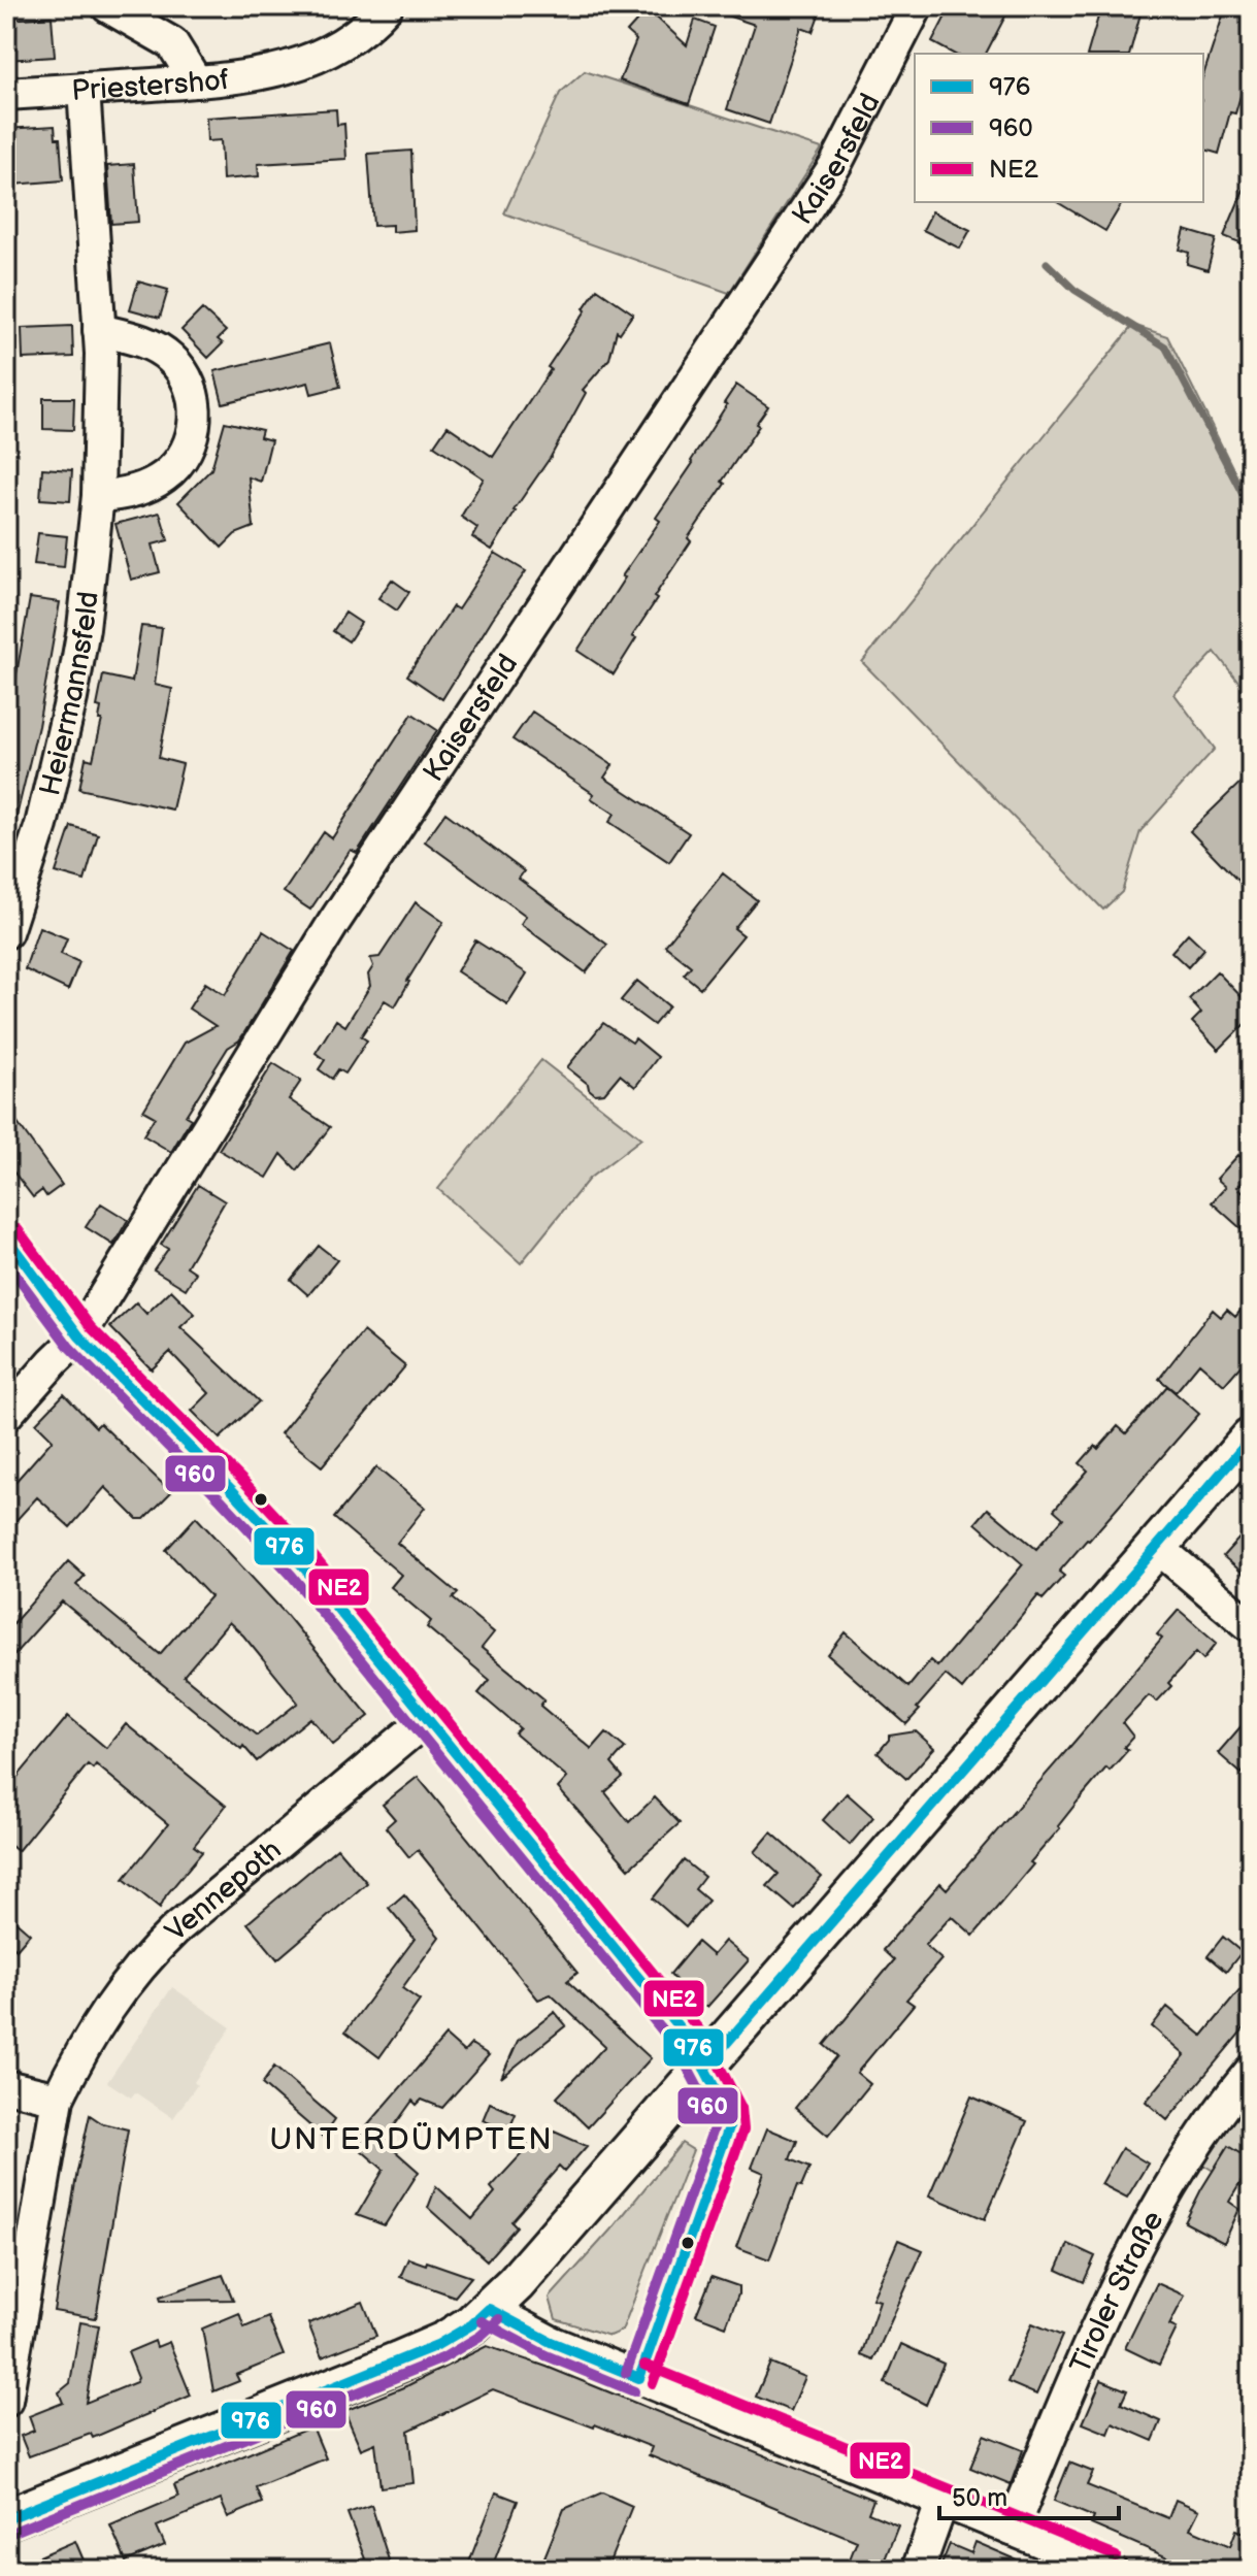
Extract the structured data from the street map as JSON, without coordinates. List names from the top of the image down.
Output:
{
  "streets": {
    "street": [
      "Priestershof",
      "Kaisersfeld",
      "Heiermannsfeld",
      "Vennepoth",
      "Tiroler Straße"
    ]
  },
  "crossings": [
    ["Priestershof", "Heiermannsfeld"]
  ],
  "districts": ["UNTERDÜMPTEN"],
  "lines": ["transit line NE2", "transit line 976", "transit line 960"],
  "legend": ["976", "960", "NE2"],
  "scale_bar": "50 m"
}
